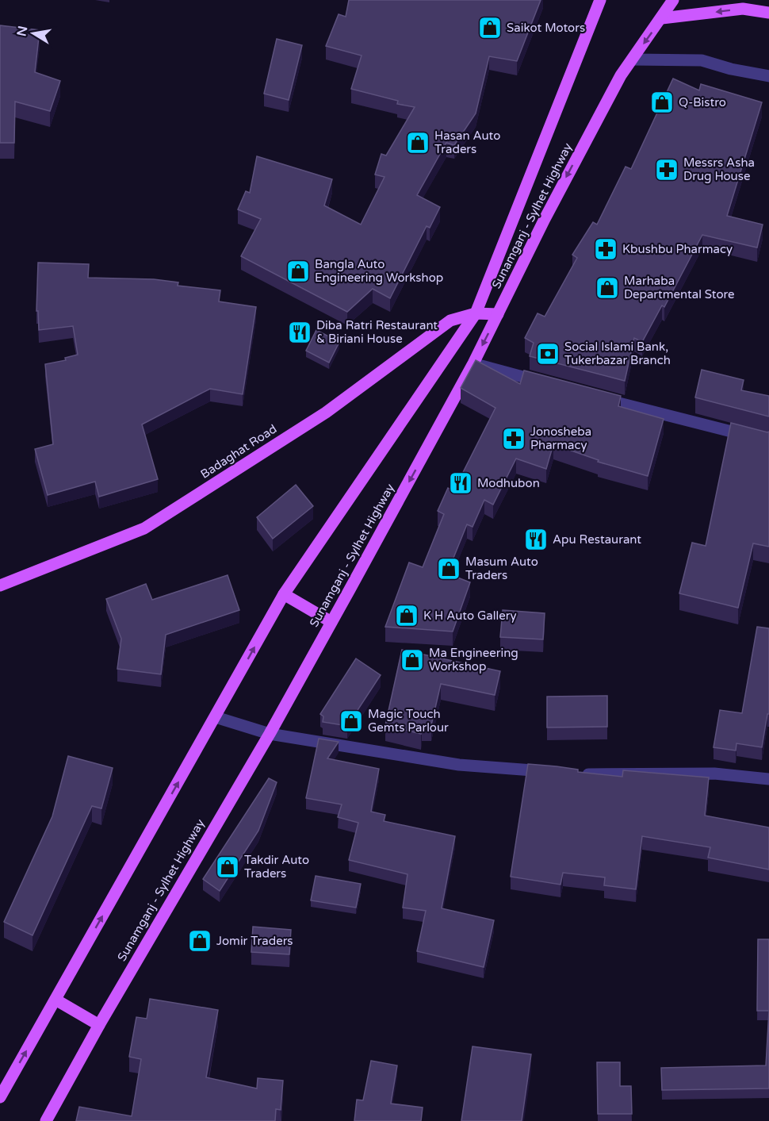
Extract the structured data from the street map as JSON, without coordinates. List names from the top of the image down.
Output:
{
  "streets": {
    "main road": ["Sunamganj - Sylhet Highway", "Badaghat Road"]
  },
  "crossings": [
    ["Sunamganj - Sylhet Highway", "Badaghat Road"]
  ],
  "places": {
    "shop": [
      "Saikot Motors",
      "Q-Bistro",
      "Hasan Auto Traders",
      "Bangla Auto Engineering Workshop",
      "Marhaba Departmental Store",
      "Masum Auto Traders",
      "K H Auto Gallery",
      "Ma Engineering Workshop",
      "Magic Touch Gemts Parlour",
      "Takdir Auto Traders",
      "Jomir Traders"
    ],
    "pharmacy": ["Messrs Asha Drug House", "Kbushbu Pharmacy", "Jonosheba Pharmacy"],
    "restaurant": ["Diba Ratri Restaurant & Biriani House", "Modhubon", "Apu Restaurant"],
    "bank": ["Social Islami Bank, Tukerbazar Branch"]
  },
  "north": "left"
}
